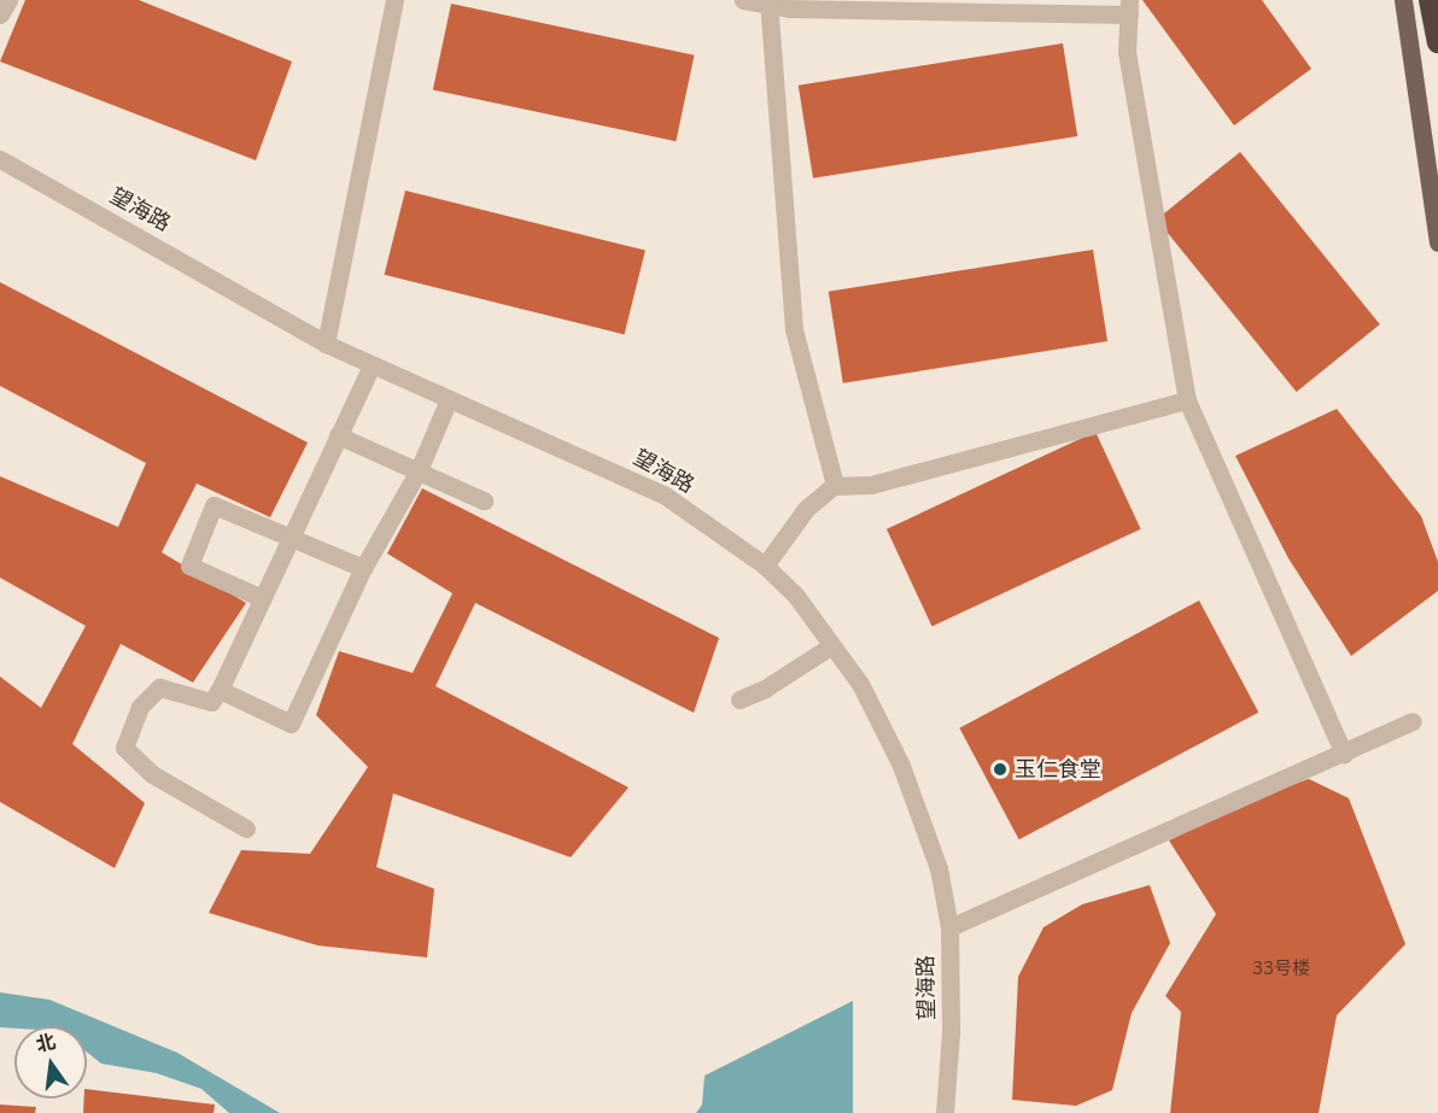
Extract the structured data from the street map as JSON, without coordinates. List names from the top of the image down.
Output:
{
  "streets": {
    "street": ["望海路"]
  },
  "places": ["玉仁食堂"],
  "house_numbers": ["33号楼"],
  "north": "top"
}
